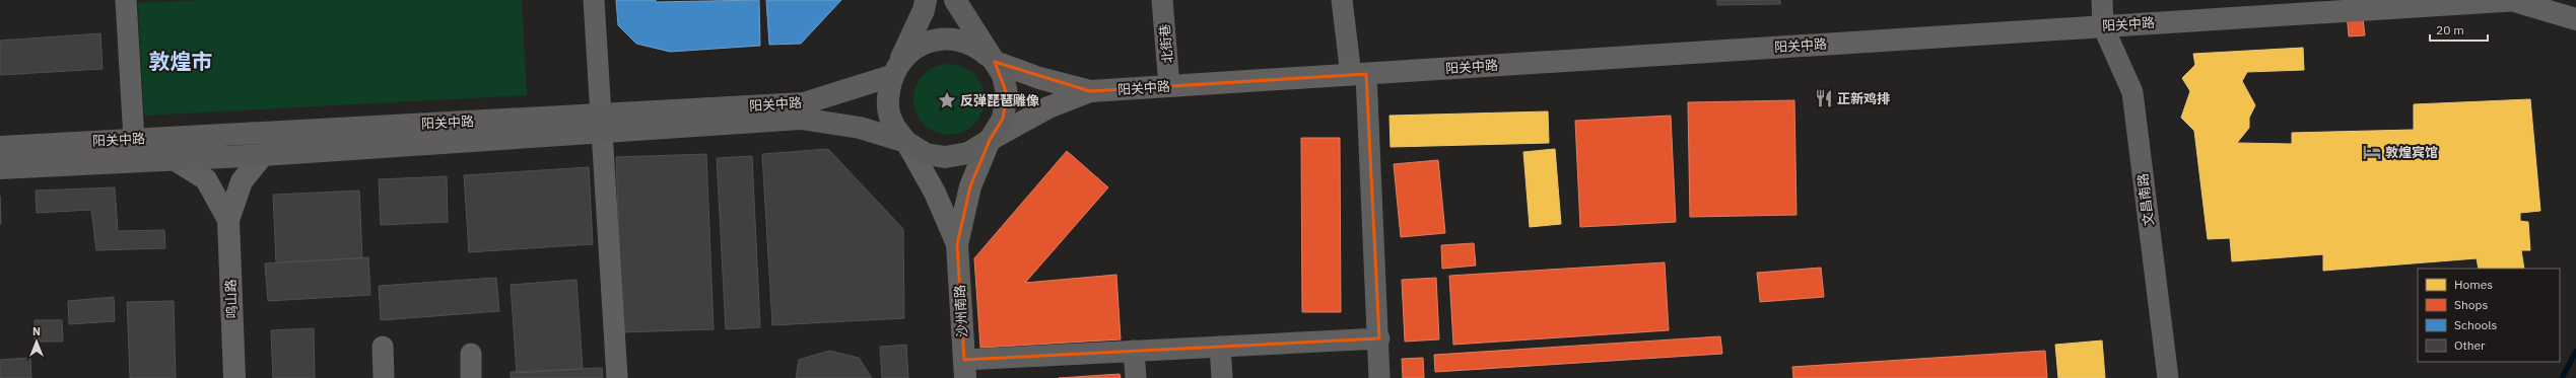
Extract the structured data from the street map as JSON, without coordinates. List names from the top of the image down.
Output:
{
  "streets": {
    "highway": ["阳关中路"],
    "main road": ["鸣山路", "沙州南路"],
    "street": ["北街巷", "文昌南路"]
  },
  "crossings": [
    ["阳关中路", "北街巷"],
    ["阳关中路", "文昌南路"]
  ],
  "districts": ["敦煌市"],
  "places": {
    "restaurant": ["正新鸡排"],
    "place": ["反弹琵琶雕像"],
    "hotel": ["敦煌宾馆"]
  },
  "legend": [
    "Homes",
    "Shops",
    "Schools",
    "Other"
  ],
  "scale_bar": "20 m",
  "north": "top"
}
